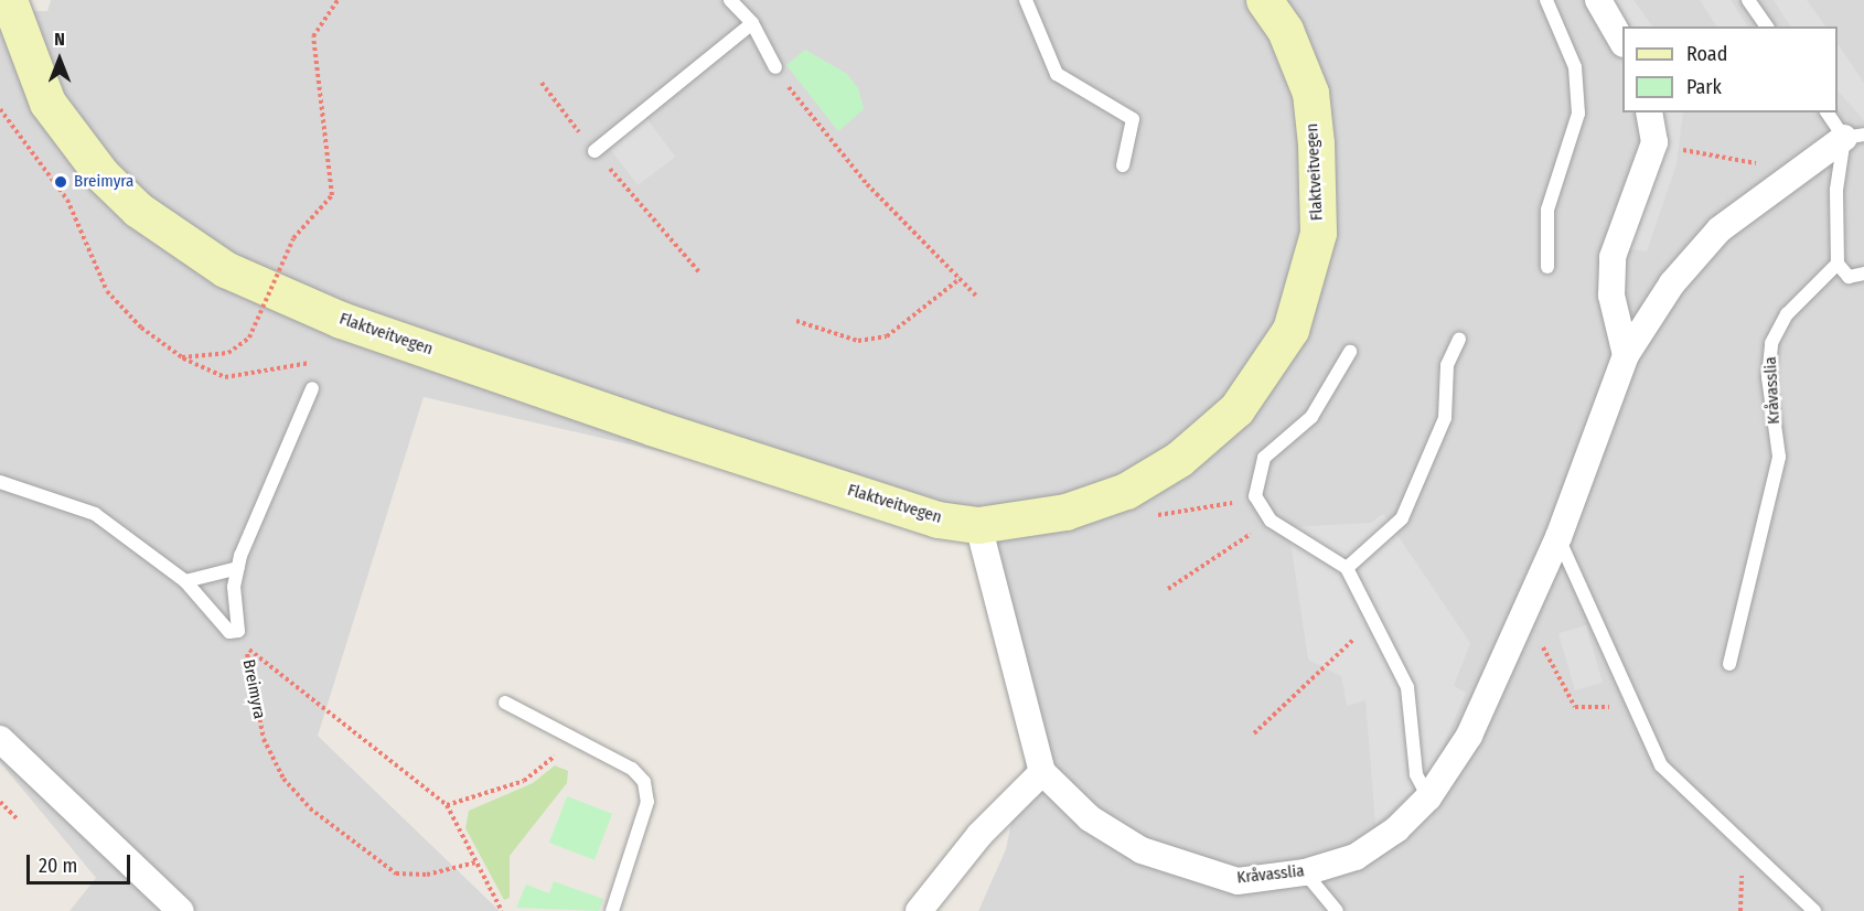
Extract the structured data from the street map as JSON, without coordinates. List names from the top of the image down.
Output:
{
  "streets": {
    "main road": ["Flaktveitvegen"],
    "street": ["Kråvasslia"],
    "path": ["Breimyra"]
  },
  "places": ["Breimyra"],
  "legend": ["Road", "Park"],
  "scale_bar": "20 m",
  "north": "top"
}
